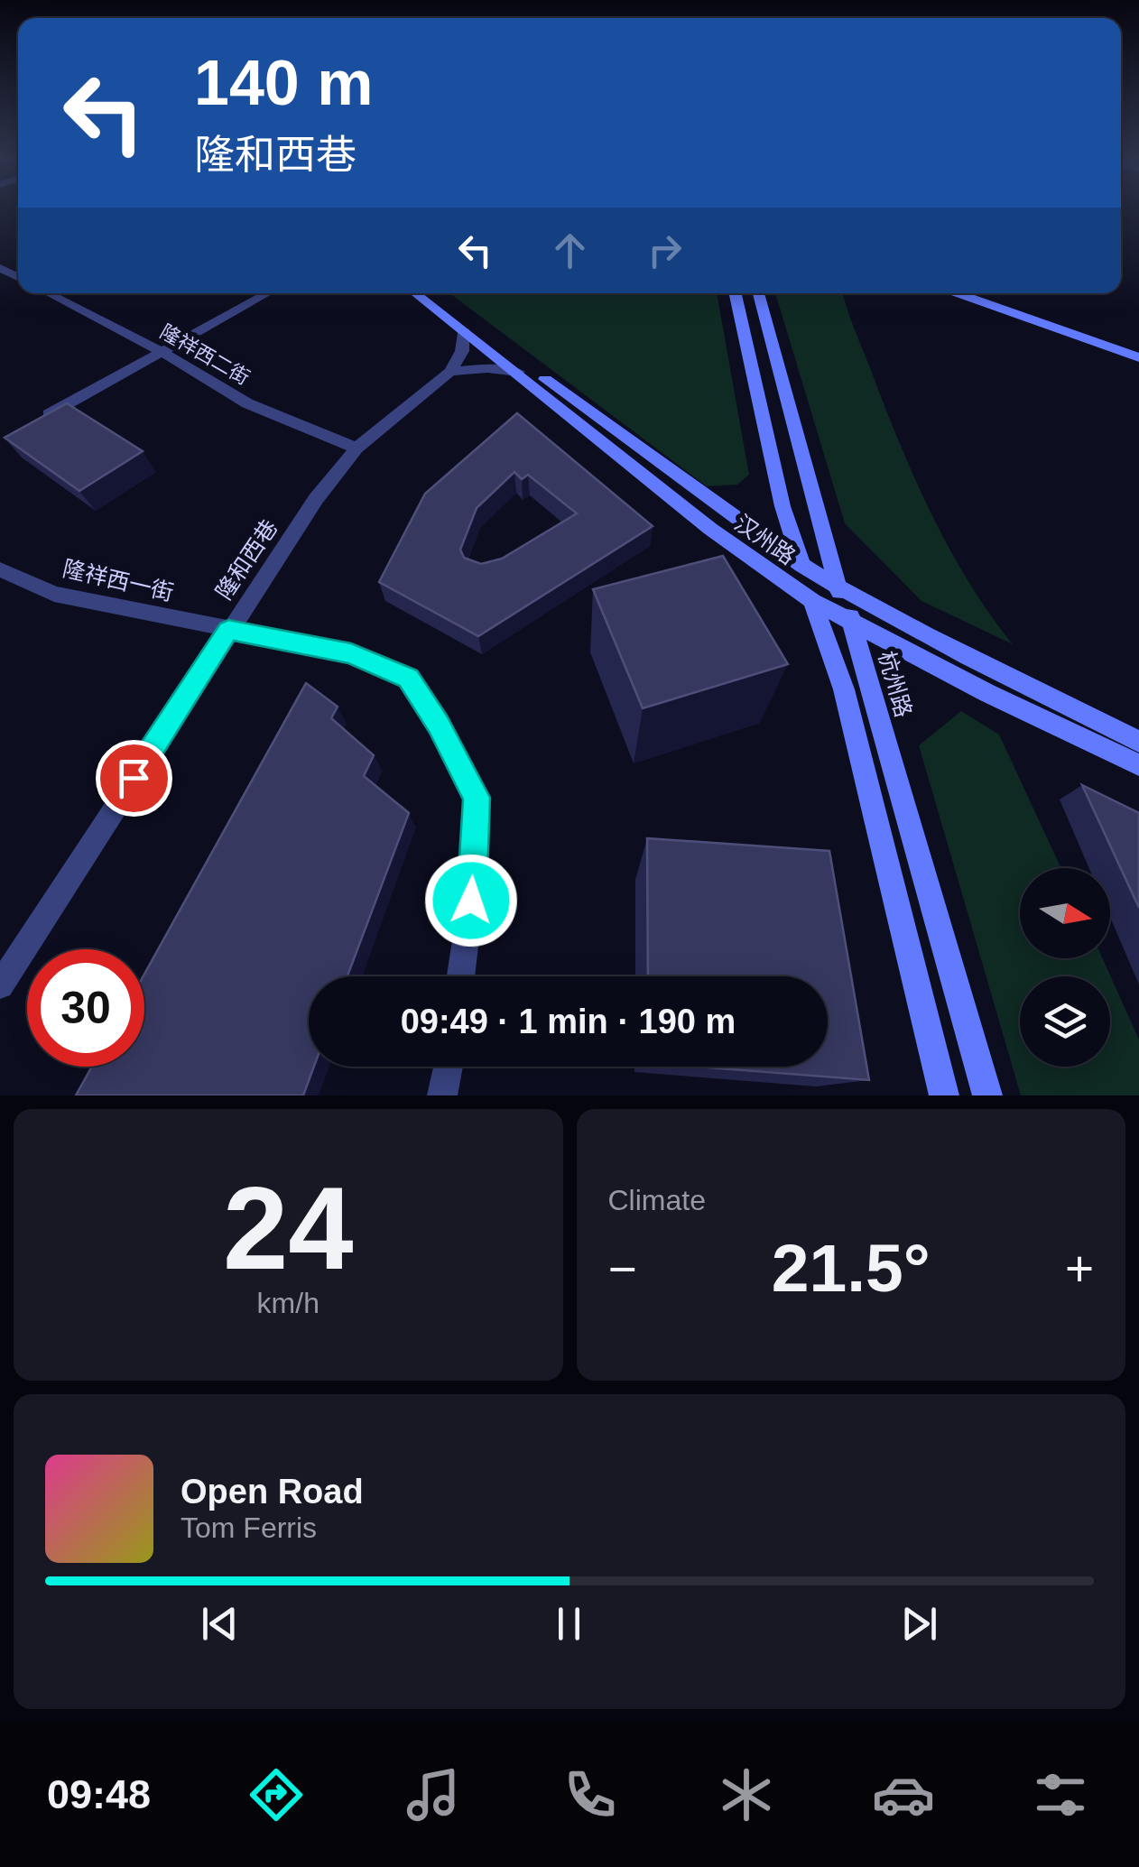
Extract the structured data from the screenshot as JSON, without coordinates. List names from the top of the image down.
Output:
{
  "streets": {
    "main road": ["汉州路", "杭州路"],
    "street": ["隆祥西二街", "隆和西巷", "隆祥西一街"]
  },
  "crossings": [
    ["隆祥西二街", "隆和西巷"],
    ["汉州路", "杭州路"],
    ["隆和西巷", "隆祥西一街"]
  ],
  "north": "right",
  "page": {
    "turn": ["140 m", "隆和西巷"],
    "limit": "30",
    "trip": "09:49 · 1 min · 190 m",
    "tile": [
      ["24", "km/h"],
      "Climate"
    ],
    "heat": ["−", "21.5°", "+"],
    "song": ["Open Road", "Tom Ferris"],
    "tabs": "09:48"
  }
}
